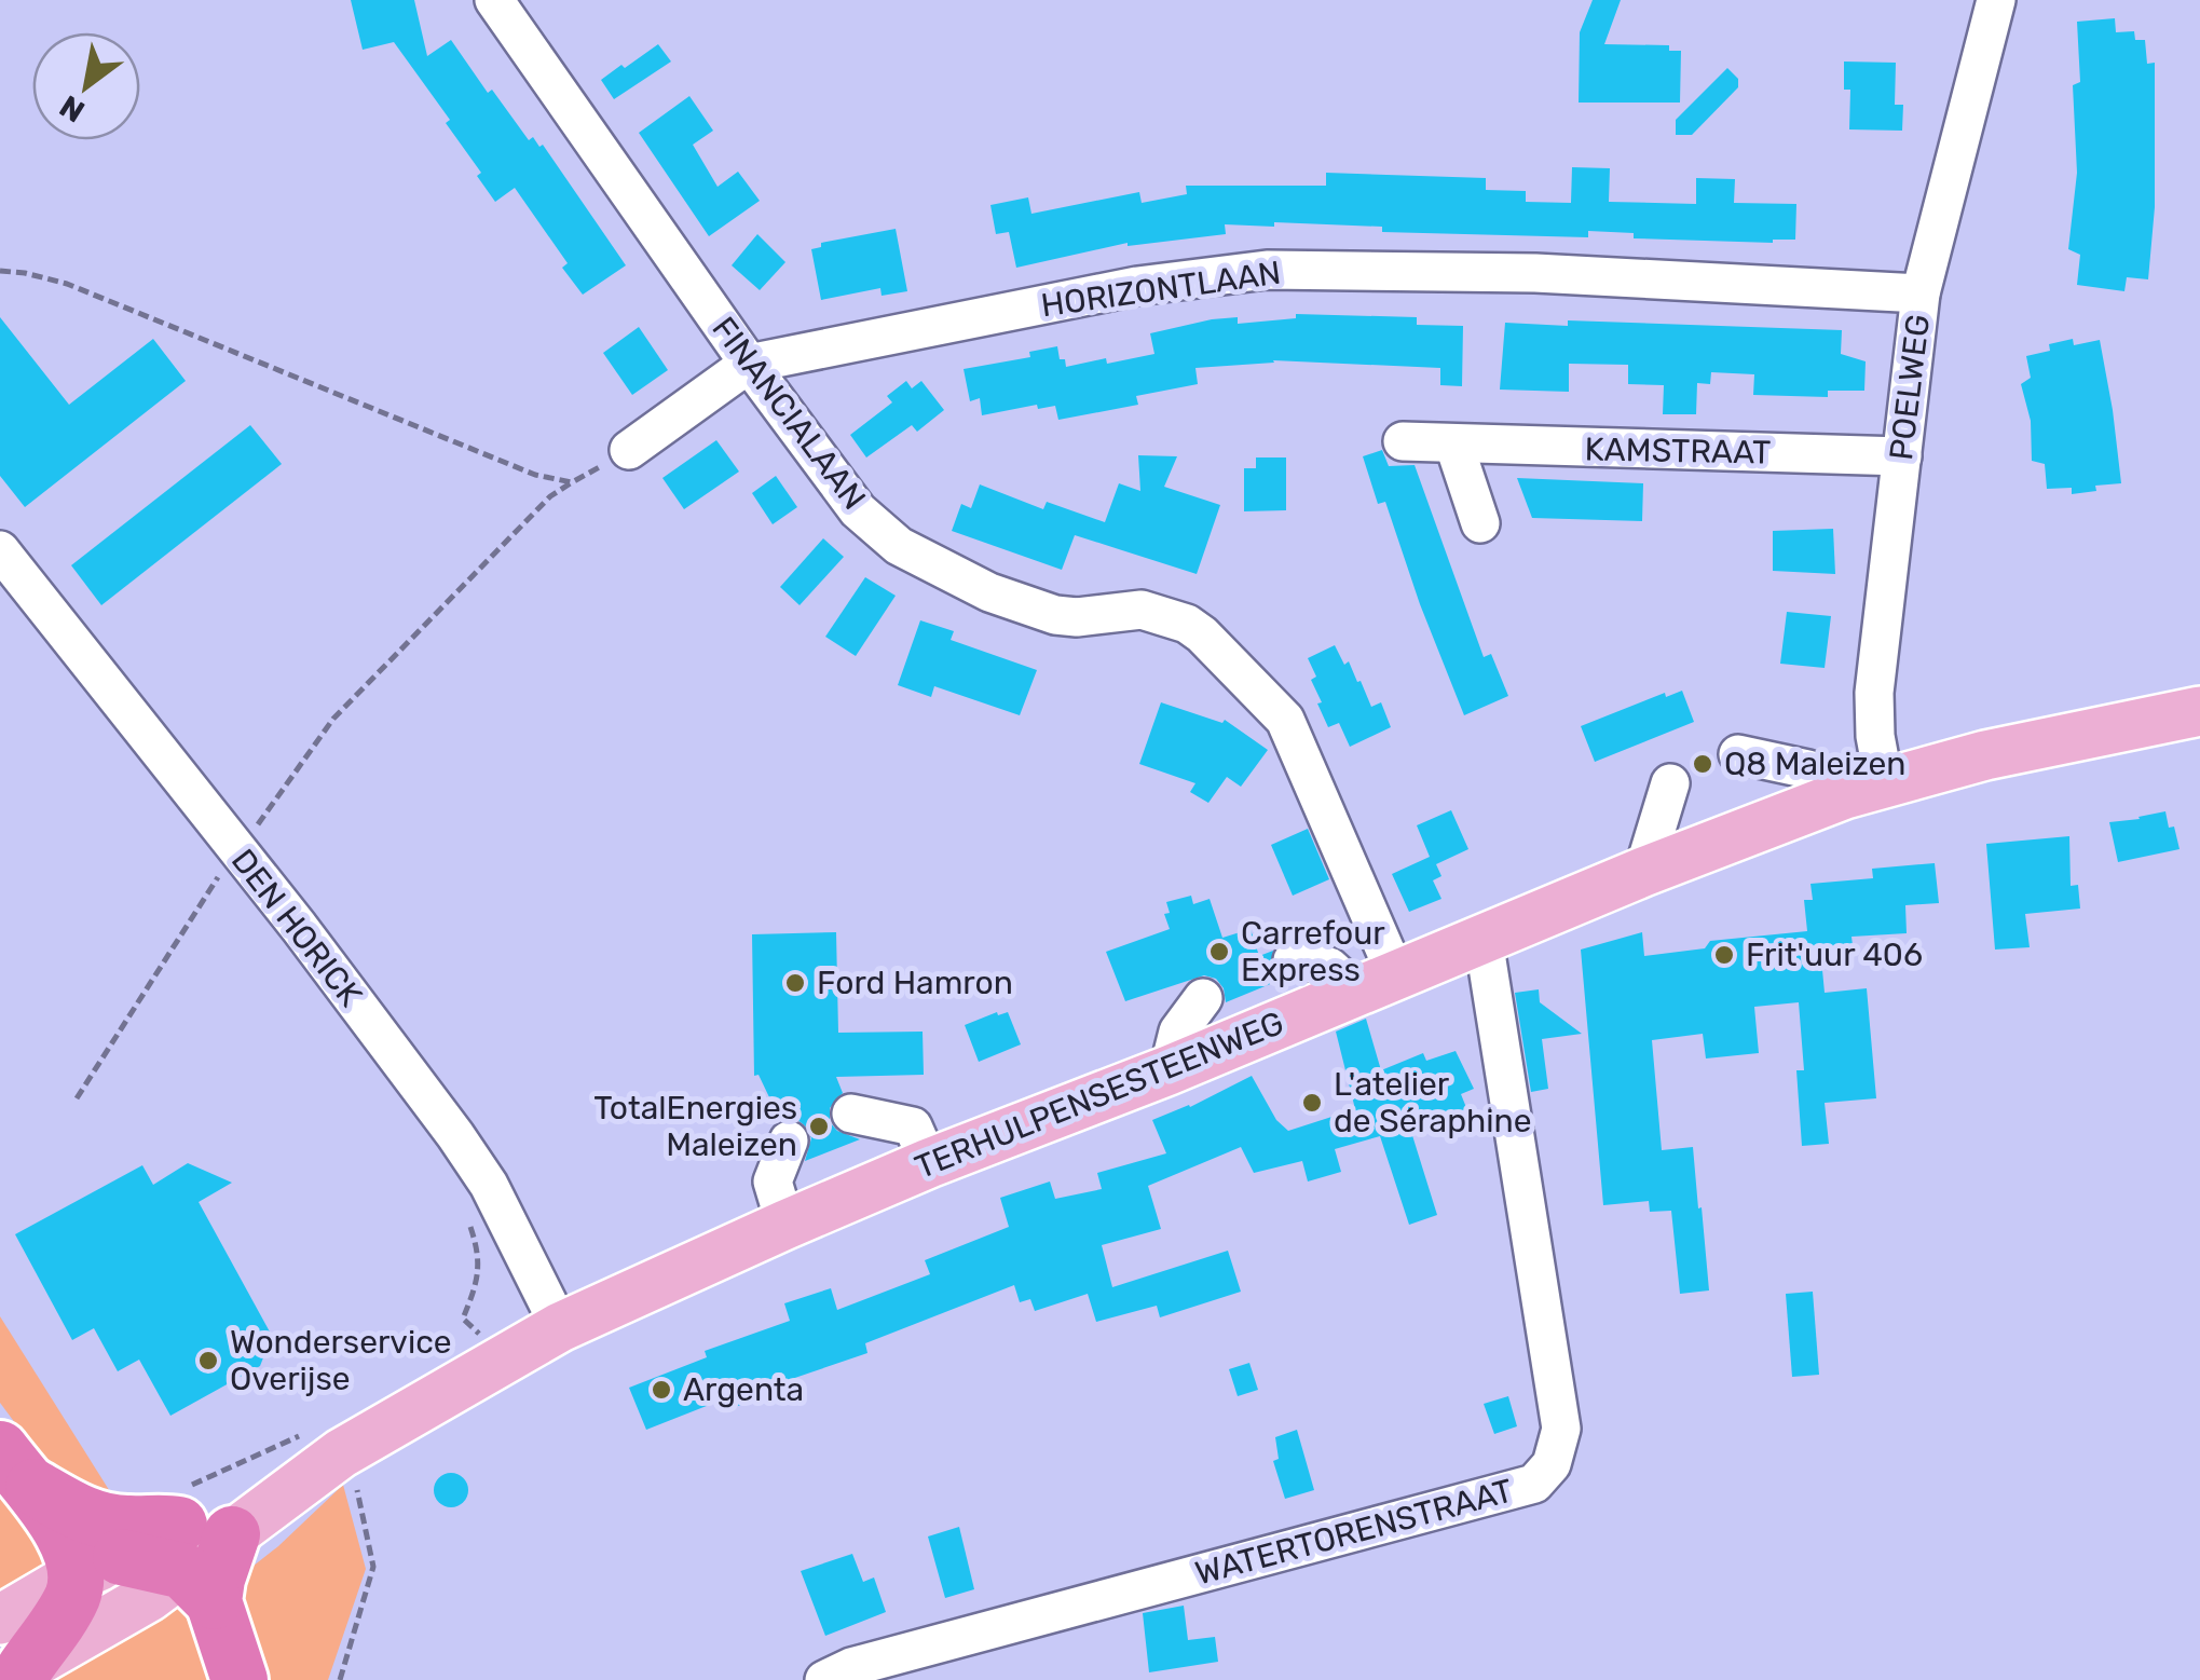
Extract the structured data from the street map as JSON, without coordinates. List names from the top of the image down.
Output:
{
  "streets": {
    "main road": ["TERHULPENSESTEENWEG"],
    "street": [
      "HORIZONTLAAN",
      "POELWEG",
      "FINANCIALAAN",
      "KAMSTRAAT",
      "DEN HORICK",
      "WATERTORENSTRAAT"
    ]
  },
  "crossings": [
    ["HORIZONTLAAN", "POELWEG"],
    ["HORIZONTLAAN", "FINANCIALAAN"],
    ["POELWEG", "KAMSTRAAT"],
    ["POELWEG", "TERHULPENSESTEENWEG"],
    ["FINANCIALAAN", "TERHULPENSESTEENWEG"],
    ["DEN HORICK", "TERHULPENSESTEENWEG"],
    ["TERHULPENSESTEENWEG", "WATERTORENSTRAAT"]
  ],
  "places": [
    "Q8 Maleizen",
    "Carrefour Express",
    "Frit'uur 406",
    "Ford Hamron",
    "L'atelier de Séraphine",
    "TotalEnergies Maleizen",
    "Wonderservice Overijse",
    "Argenta"
  ],
  "north": "bottom left"
}
